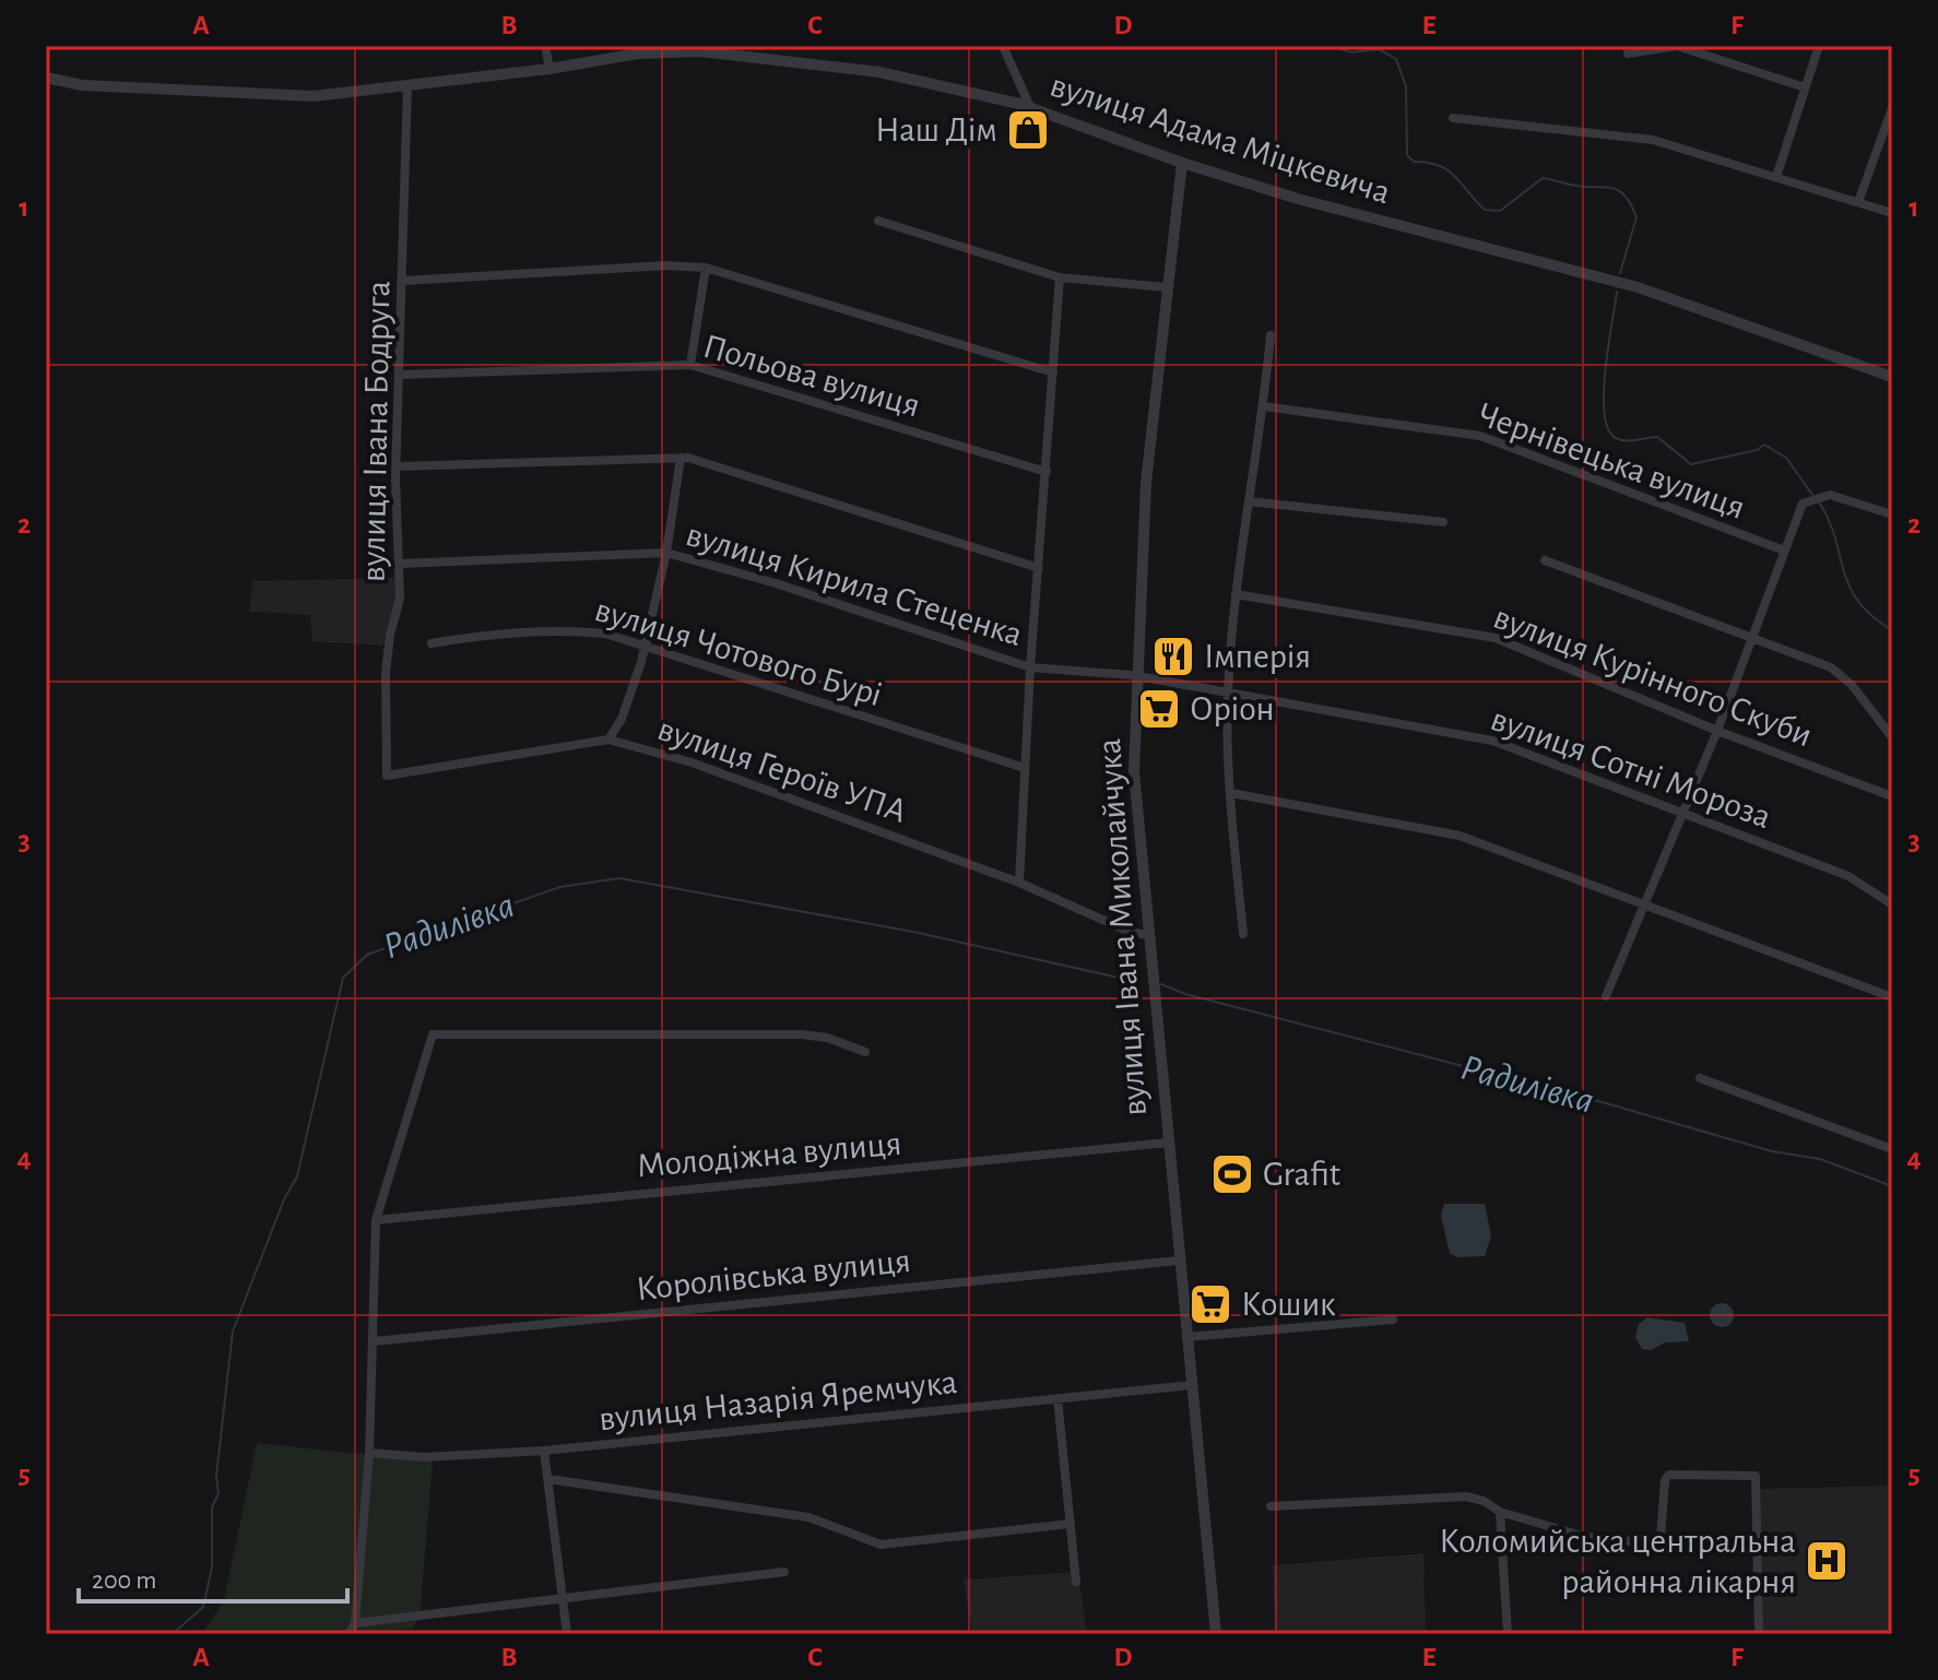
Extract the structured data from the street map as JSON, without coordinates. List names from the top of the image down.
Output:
{
  "streets": {
    "street": [
      "вулиця Адама Міцкевича",
      "Польова вулиця",
      "вулиця Івана Бодруга",
      "Чернівецька вулиця",
      "вулиця Кирила Стеценка",
      "вулиця Чотового Бурі",
      "вулиця Курінного Скуби",
      "вулиця Сотні Мороза",
      "вулиця Героїв УПА",
      "вулиця Івана Миколайчука",
      "Молодіжна вулиця",
      "Королівська вулиця",
      "вулиця Назарія Яремчука"
    ]
  },
  "crossings": [
    ["вулиця Адама Міцкевича", "вулиця Івана Бодруга"],
    ["вулиця Адама Міцкевича", "вулиця Івана Миколайчука"],
    ["Польова вулиця", "вулиця Івана Бодруга"],
    ["вулиця Івана Бодруга", "вулиця Кирила Стеценка"],
    ["вулиця Івана Бодруга", "вулиця Героїв УПА"],
    ["вулиця Кирила Стеценка", "вулиця Сотні Мороза"],
    ["вулиця Сотні Мороза", "вулиця Івана Миколайчука"],
    ["вулиця Героїв УПА", "вулиця Івана Миколайчука"],
    ["вулиця Івана Миколайчука", "Молодіжна вулиця"],
    ["вулиця Івана Миколайчука", "Королівська вулиця"],
    ["вулиця Івана Миколайчука", "вулиця Назарія Яремчука"]
  ],
  "water": ["Радилівка"],
  "places": {
    "shop": ["Наш Дім"],
    "restaurant": ["Імперія"],
    "supermarket": ["Оріон", "Кошик"],
    "sports": ["Grafit"],
    "hospital": ["Коломийська центральна районна лікарня"]
  },
  "scale_bar": "200 m",
  "grid": {
    "columns": [
      "A",
      "B",
      "C",
      "D",
      "E",
      "F"
    ],
    "rows": [
      "1",
      "2",
      "3",
      "4",
      "5"
    ]
  }
}
